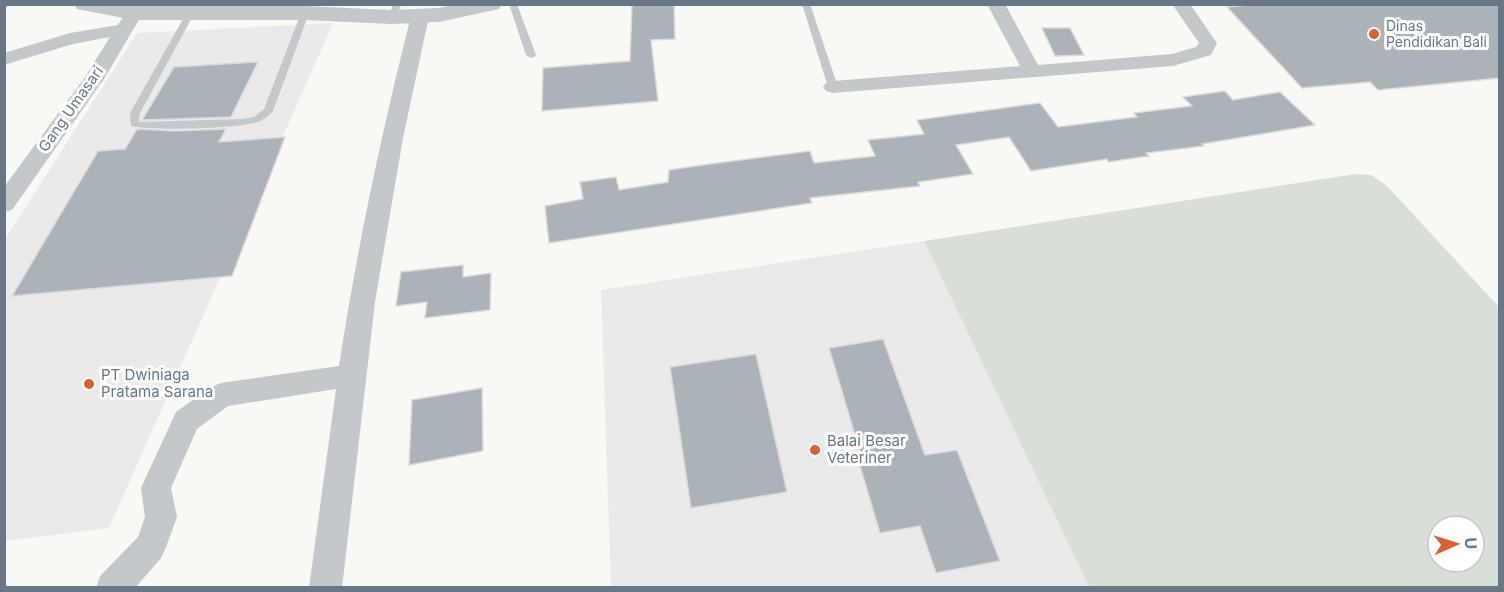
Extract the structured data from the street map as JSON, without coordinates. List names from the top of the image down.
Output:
{
  "streets": {
    "street": ["Gang Umasari"]
  },
  "places": ["Dinas Pendidikan Bali", "PT Dwiniaga Pratama Sarana", "Balai Besar Veteriner"],
  "north": "right"
}
